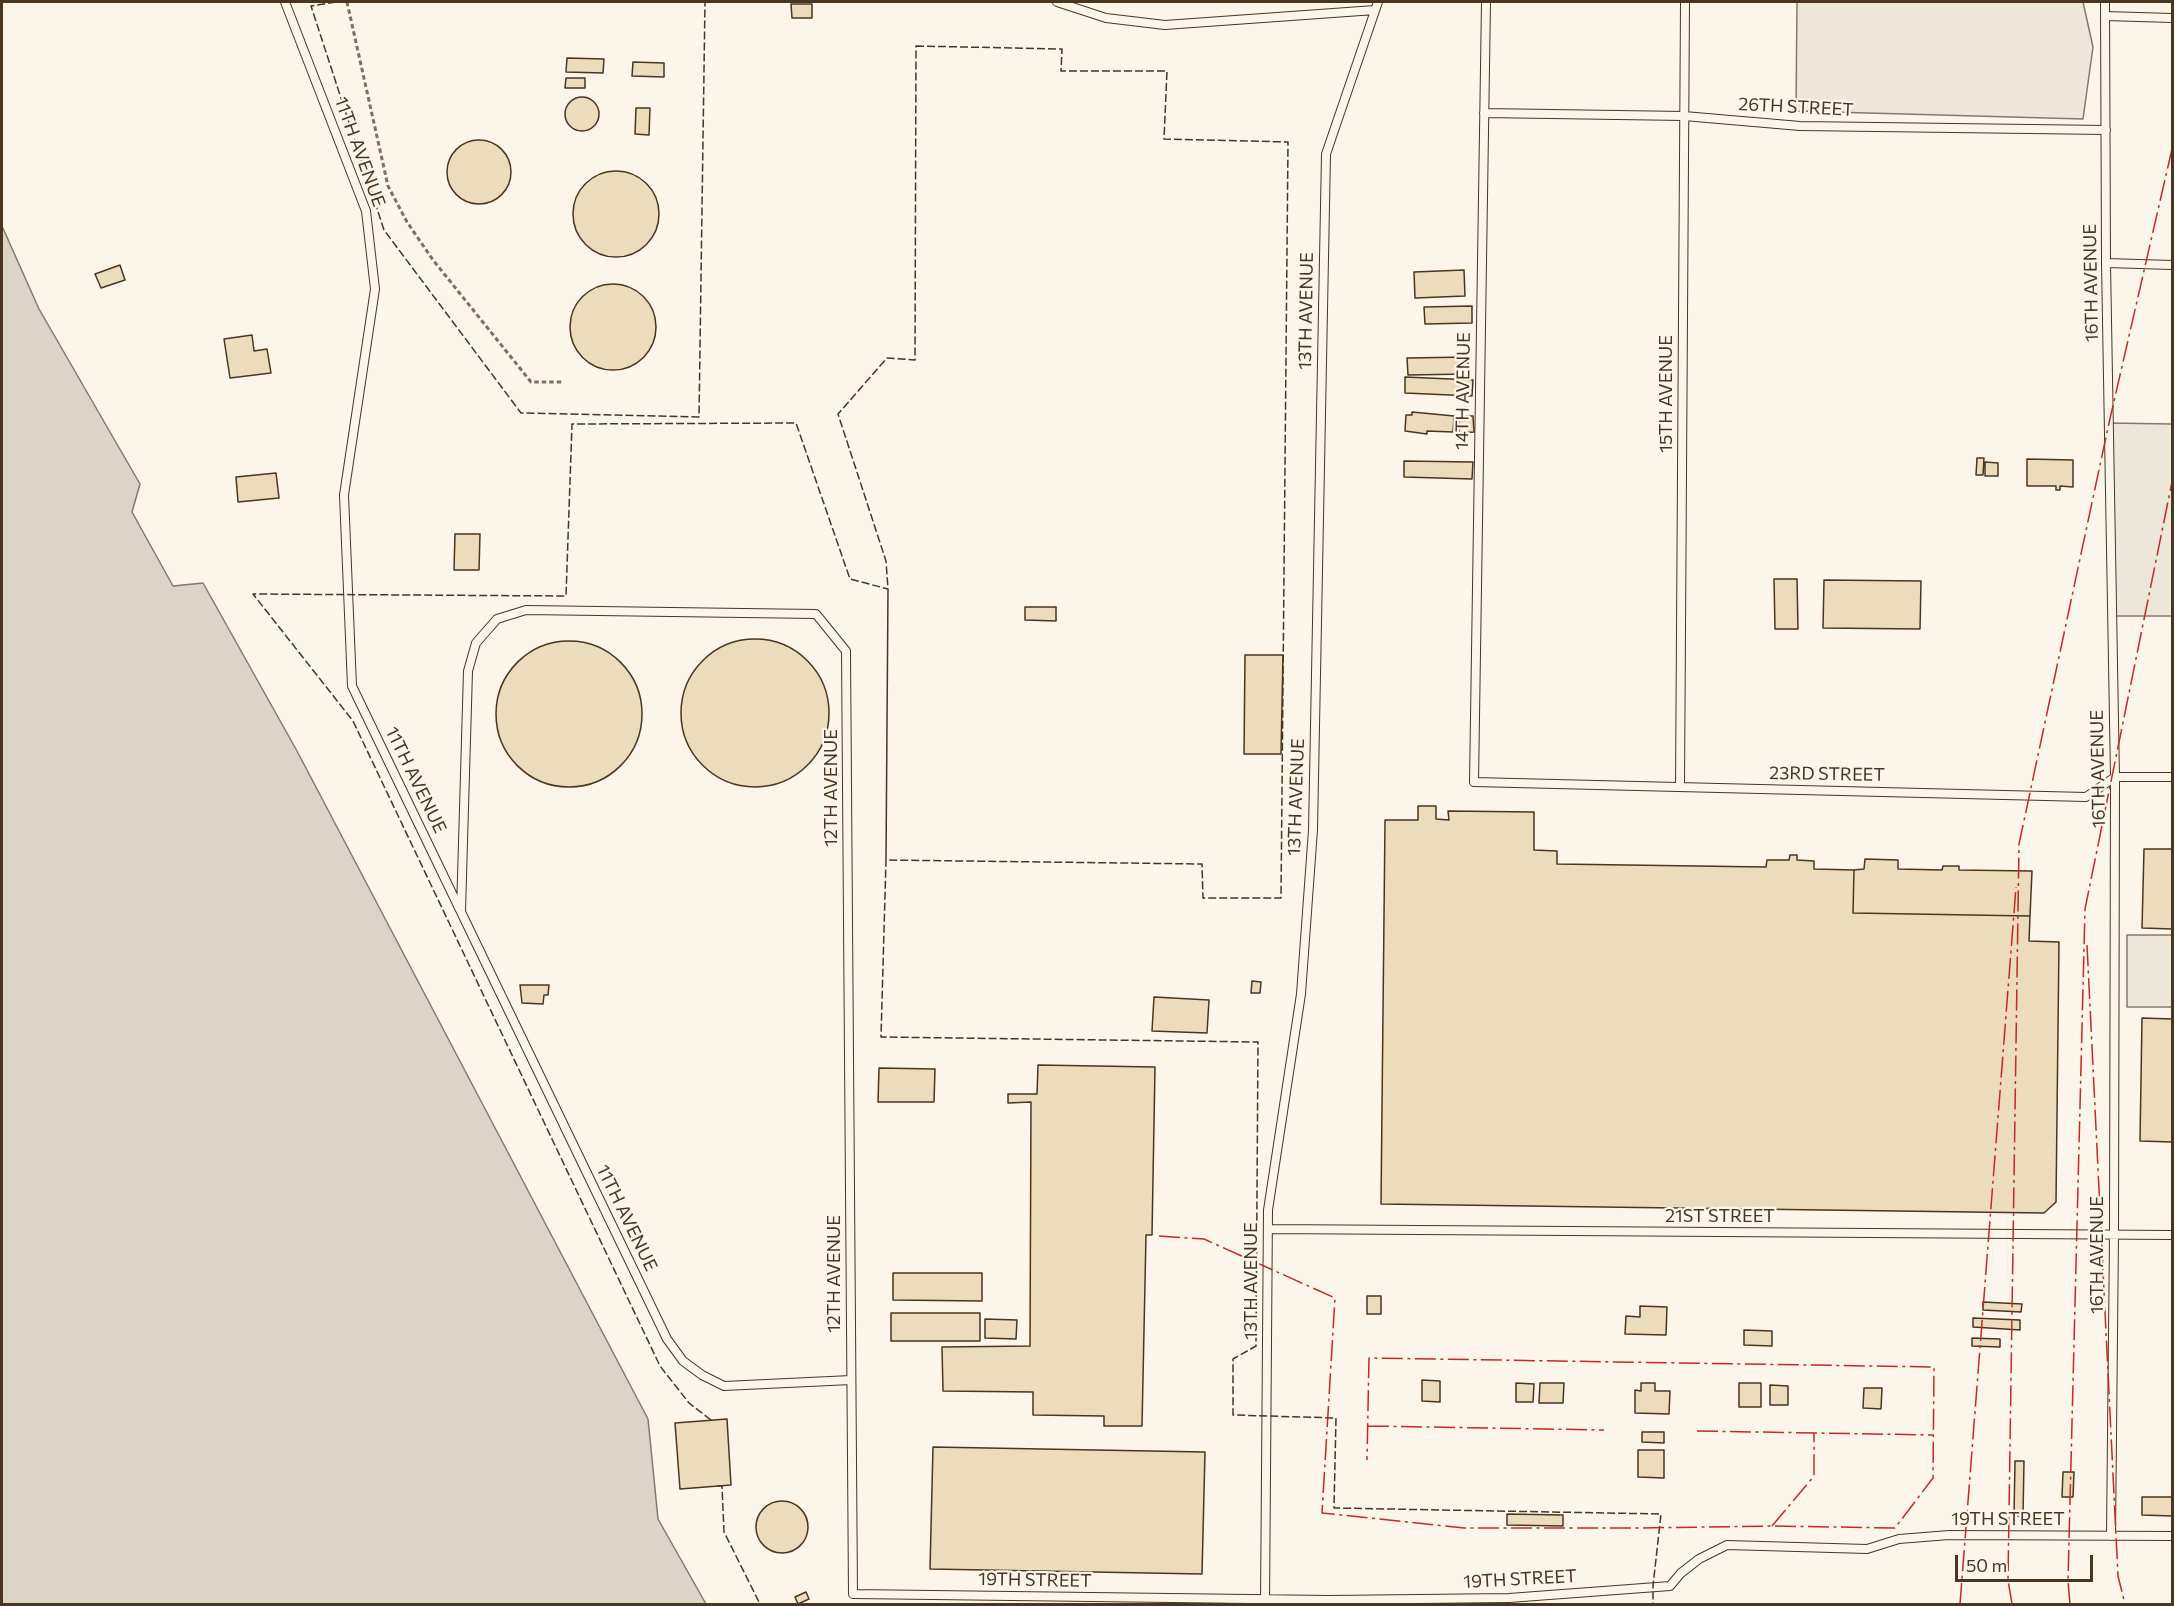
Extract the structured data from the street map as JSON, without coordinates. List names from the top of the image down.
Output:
{
  "streets": {
    "lane": [
      "26TH STREET",
      "11TH AVENUE",
      "16TH AVENUE",
      "13TH AVENUE",
      "14TH AVENUE",
      "15TH AVENUE",
      "23RD STREET",
      "12TH AVENUE",
      "21ST STREET",
      "19TH STREET"
    ]
  },
  "crossings": [
    ["26TH STREET", "16TH AVENUE"],
    ["26TH STREET", "14TH AVENUE"],
    ["26TH STREET", "15TH AVENUE"],
    ["11TH AVENUE", "12TH AVENUE"],
    ["16TH AVENUE", "23RD STREET"],
    ["16TH AVENUE", "21ST STREET"],
    ["16TH AVENUE", "19TH STREET"],
    ["13TH AVENUE", "21ST STREET"],
    ["13TH AVENUE", "19TH STREET"],
    ["14TH AVENUE", "23RD STREET"],
    ["15TH AVENUE", "23RD STREET"],
    ["12TH AVENUE", "19TH STREET"]
  ],
  "scale_bar": "50 m"
}
